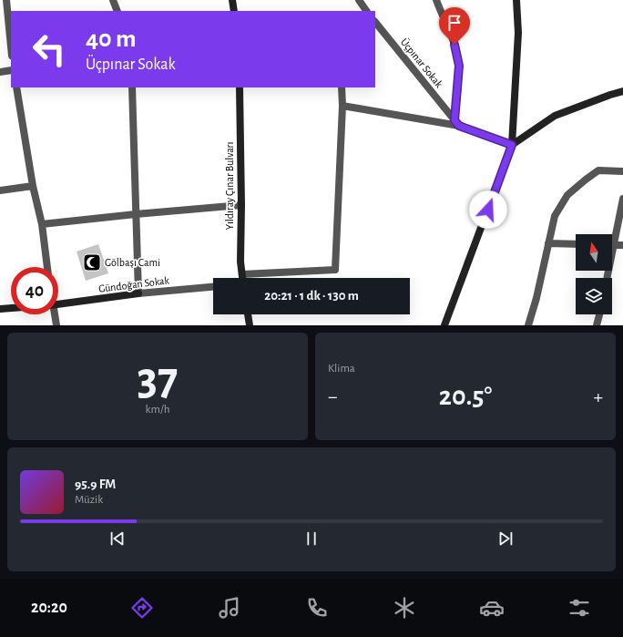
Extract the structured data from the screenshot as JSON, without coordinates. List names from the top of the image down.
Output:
{
  "streets": {
    "street": ["Üçpınar Sokak", "Yıldıray Çınar Bulvarı", "Gündoğan Sokak"]
  },
  "places": {
    "mosque": ["Gölbaşı Cami"]
  },
  "north": "top",
  "page": {
    "turn": ["40 m", "Üçpınar Sokak"],
    "limit": "40",
    "trip": "20:21 · 1 dk · 130 m",
    "tile": [
      ["37", "km/h"],
      "Klima"
    ],
    "heat": ["−", "20.5°", "+"],
    "song": ["95.9 FM", "Müzik"],
    "tabs": "20:20"
  }
}
